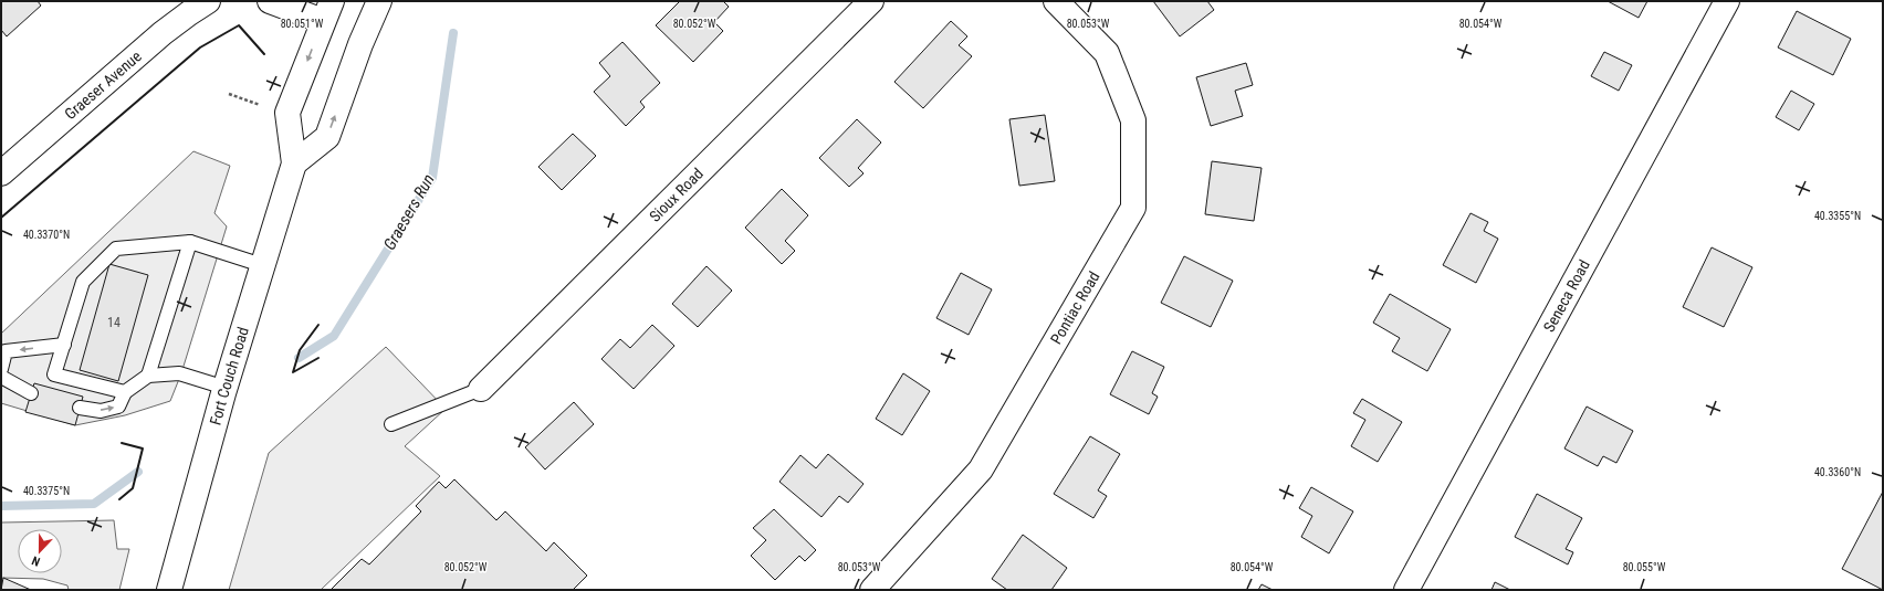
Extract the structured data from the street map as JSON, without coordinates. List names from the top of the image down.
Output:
{
  "streets": {
    "street": [
      "Graeser Avenue",
      "Sioux Road",
      "Seneca Road",
      "Pontiac Road",
      "Fort Couch Road"
    ]
  },
  "water": ["Graesers Run"],
  "house_numbers": ["14"],
  "north": "bottom",
  "coordinates": [
    "80.051°W",
    "80.052°W",
    "80.053°W",
    "80.054°W",
    "40.3355°N",
    "40.3370°N",
    "40.3360°N",
    "40.3375°N",
    "80.055°W"
  ]
}
